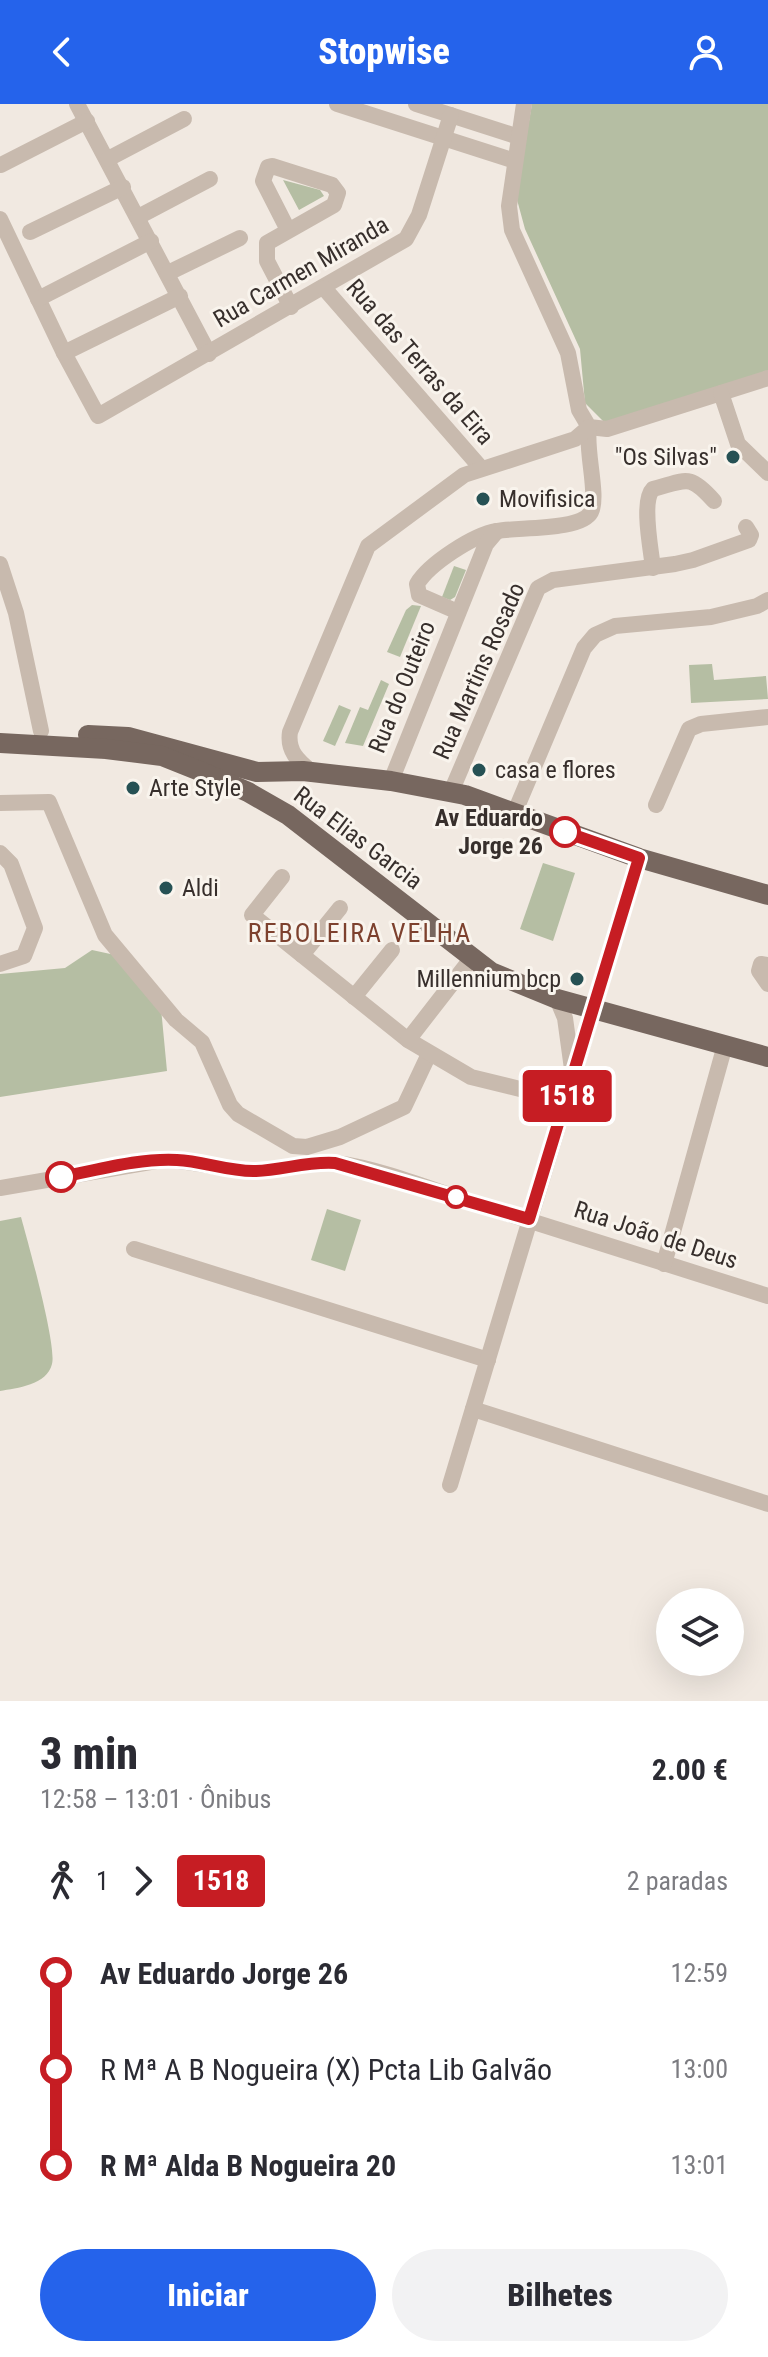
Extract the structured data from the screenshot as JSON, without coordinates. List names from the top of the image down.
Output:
{
  "streets": {
    "main road": ["Rua Elias Garcia"],
    "street": [
      "Rua Carmen Miranda",
      "Rua das Terras da Eira",
      "Rua Martins Rosado",
      "Rua do Outeiro",
      "Rua João de Deus"
    ]
  },
  "crossings": [
    ["Rua Carmen Miranda", "Rua das Terras da Eira"]
  ],
  "districts": ["REBOLEIRA VELHA"],
  "places": [
    "\"Os Silvas\"",
    "Movifisica",
    "casa e flores",
    "Arte Style",
    "Av Eduardo Jorge 26",
    "Aldi",
    "Millennium bcp"
  ],
  "lines": ["bus line 1518"],
  "page": {
    "header": "Stopwise",
    "on_map": "1518",
    "heading": ["3 min", "12:58 – 13:01 · Ônibus", "2.00 €"],
    "legs": ["1", "1518", "2 paradas"],
    "list": [
      {
        "name": "Av Eduardo Jorge 26",
        "value": "12:59"
      },
      {
        "name": "R Mª A B Nogueira (X) Pcta Lib Galvão",
        "value": "13:00"
      },
      {
        "name": "R Mª Alda B Nogueira 20",
        "value": "13:01"
      }
    ],
    "buttons": ["Iniciar", "Bilhetes"]
  }
}
